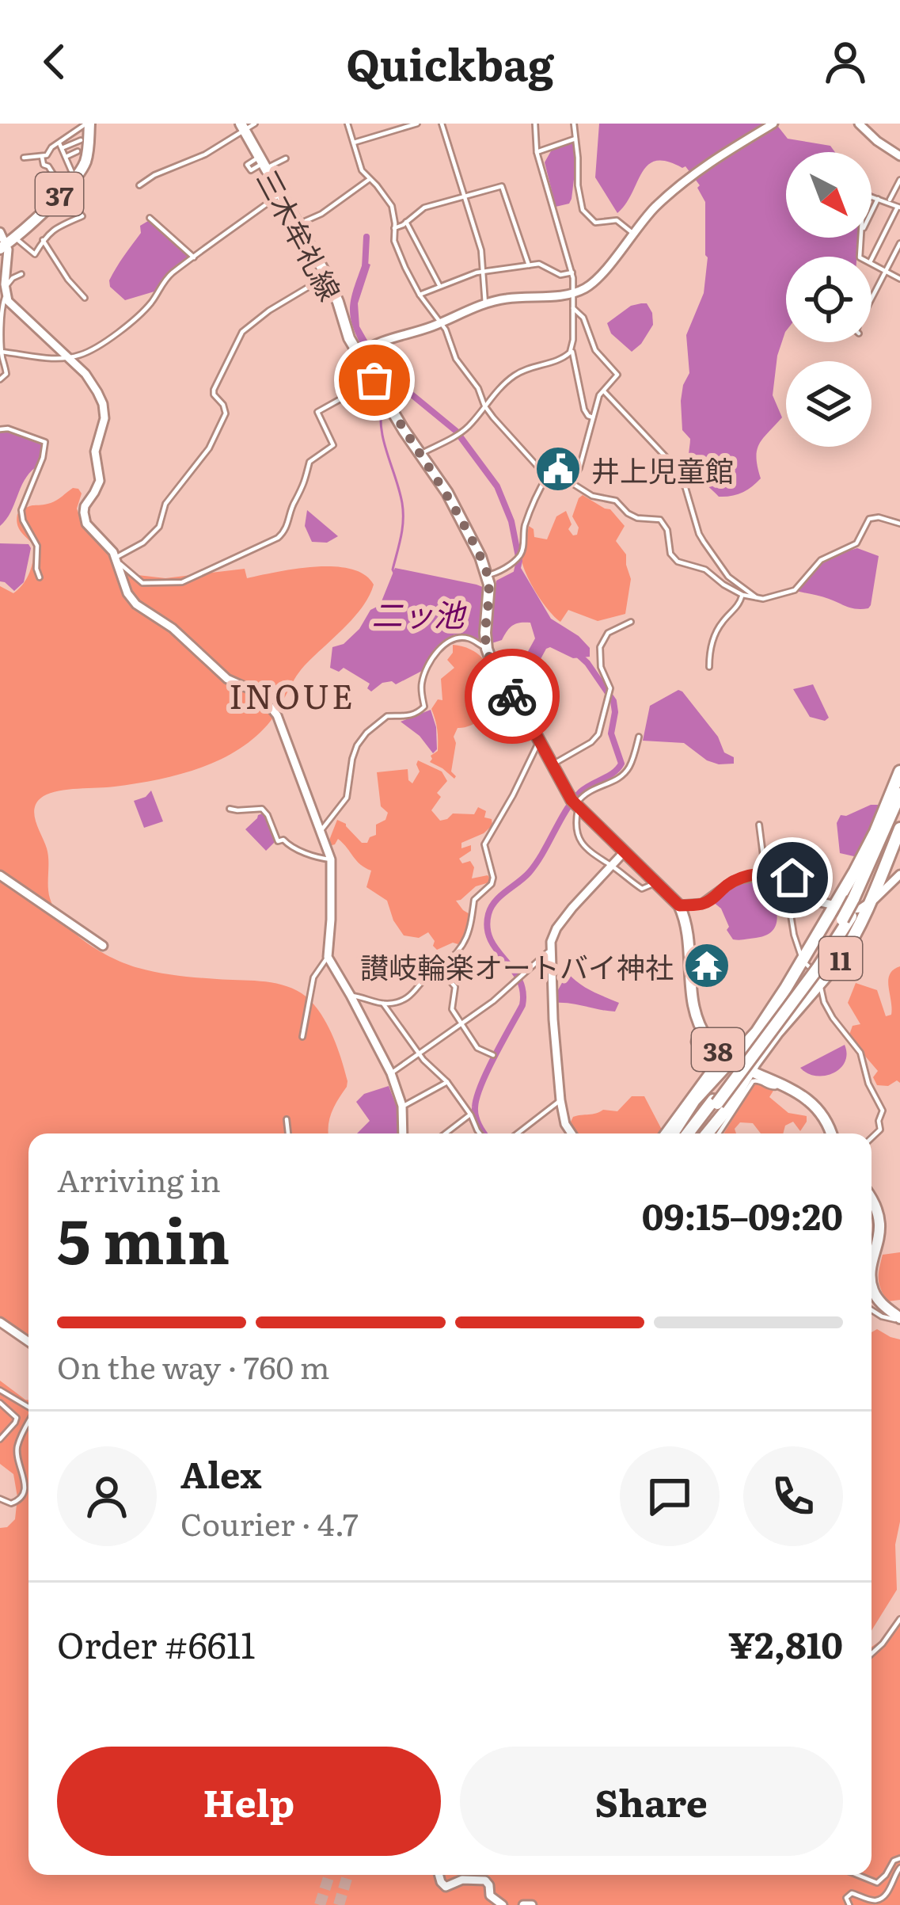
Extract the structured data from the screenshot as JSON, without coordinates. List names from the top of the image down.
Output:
{
  "streets": {
    "highway": ["11"],
    "main road": ["37", "三木牟礼線", "38"]
  },
  "crossings": [
    ["11", "38"]
  ],
  "districts": ["INOUE"],
  "water": ["二ッ池"],
  "places": {
    "public building": ["井上児童館"],
    "temple": ["讃岐輪楽オートバイ神社"]
  },
  "north": "bottom right",
  "page": {
    "header": "Quickbag",
    "heading": ["5 min", "Arriving in", "09:15–09:20"],
    "panel": [
      "Alex",
      "Courier · 4.7",
      "Order #6611",
      "¥2,810"
    ],
    "bar": "On the way · 760 m",
    "buttons": ["Help", "Share"]
  }
}
